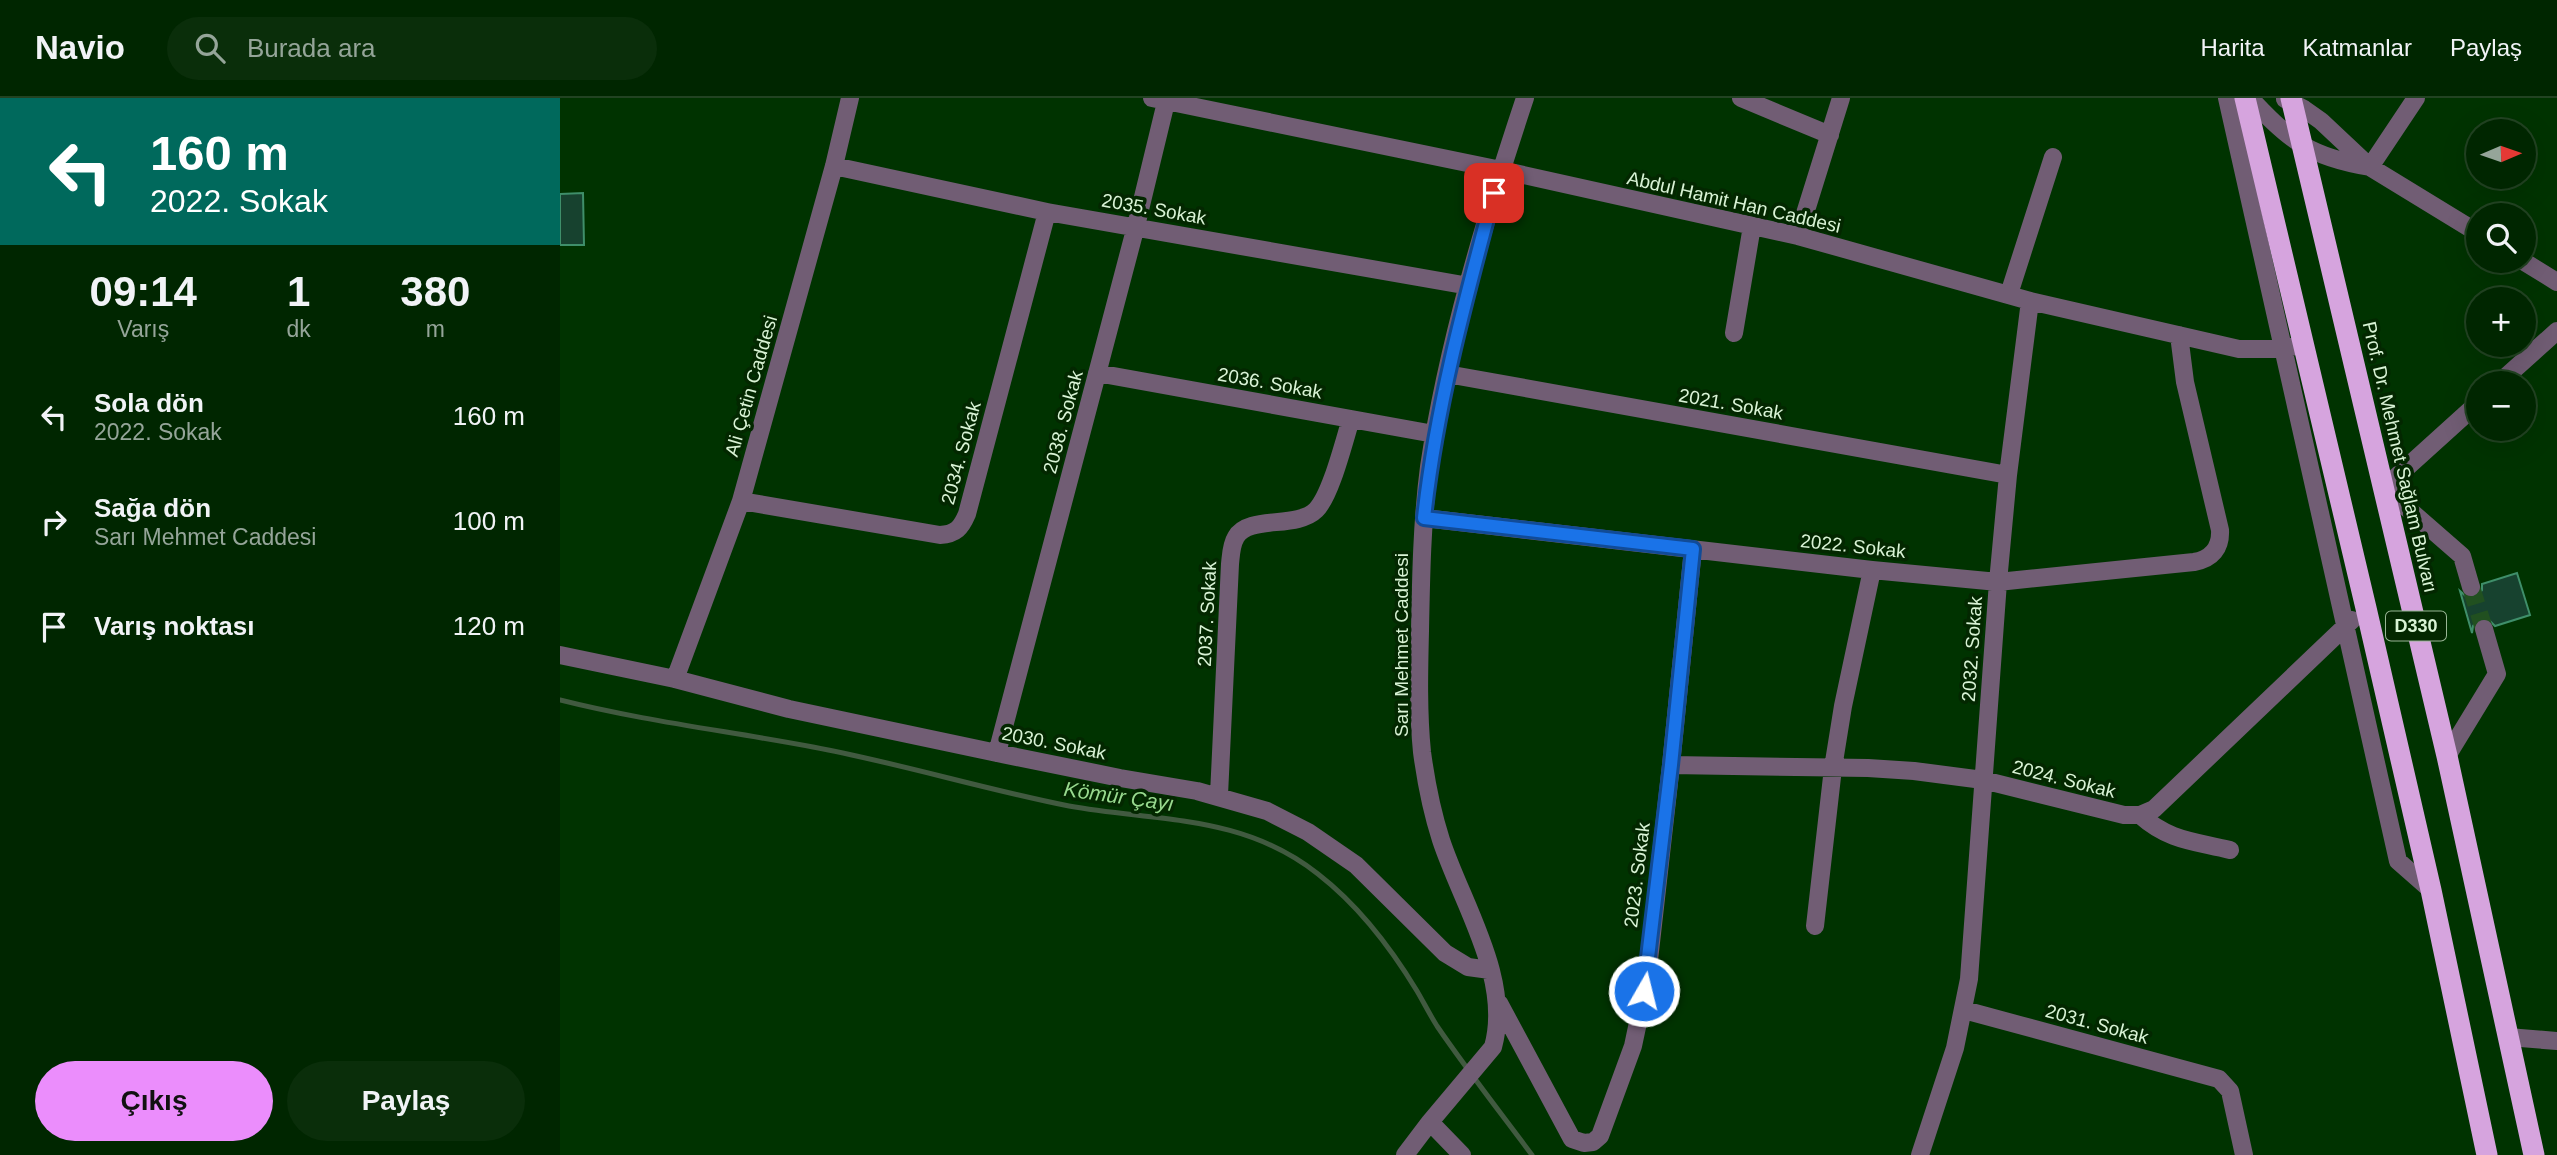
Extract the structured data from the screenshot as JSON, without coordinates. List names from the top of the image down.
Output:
{
  "streets": {
    "highway": ["Prof. Dr. Mehmet Sağlam Bulvarı", "D330"],
    "street": [
      "Abdul Hamit Han Caddesi",
      "2035. Sokak",
      "2036. Sokak",
      "Ali Çetin Caddesi",
      "2021. Sokak",
      "2038. Sokak",
      "2034. Sokak",
      "2022. Sokak",
      "2037. Sokak",
      "Sarı Mehmet Caddesi",
      "2032. Sokak",
      "2030. Sokak",
      "2024. Sokak",
      "2023. Sokak",
      "2031. Sokak"
    ]
  },
  "crossings": [
    ["Abdul Hamit Han Caddesi", "2038. Sokak"],
    ["Abdul Hamit Han Caddesi", "D330"],
    ["Abdul Hamit Han Caddesi", "Sarı Mehmet Caddesi"],
    ["Abdul Hamit Han Caddesi", "2032. Sokak"],
    ["2035. Sokak", "Ali Çetin Caddesi"],
    ["2035. Sokak", "2038. Sokak"],
    ["2035. Sokak", "2034. Sokak"],
    ["2035. Sokak", "Sarı Mehmet Caddesi"],
    ["2036. Sokak", "2038. Sokak"],
    ["2036. Sokak", "2037. Sokak"],
    ["2036. Sokak", "Sarı Mehmet Caddesi"],
    ["Ali Çetin Caddesi", "2034. Sokak"],
    ["Ali Çetin Caddesi", "2030. Sokak"],
    ["2021. Sokak", "Sarı Mehmet Caddesi"],
    ["2038. Sokak", "2030. Sokak"],
    ["2022. Sokak", "Sarı Mehmet Caddesi"],
    ["2022. Sokak", "2032. Sokak"],
    ["2022. Sokak", "2023. Sokak"],
    ["2037. Sokak", "2030. Sokak"],
    ["Sarı Mehmet Caddesi", "2030. Sokak"],
    ["Sarı Mehmet Caddesi", "2023. Sokak"],
    ["2032. Sokak", "2024. Sokak"],
    ["2032. Sokak", "2031. Sokak"],
    ["2024. Sokak", "2023. Sokak"]
  ],
  "water": ["Kömür Çayı"],
  "north": "right",
  "page": {
    "header": "Navio",
    "search": "Burada ara",
    "nav": ["Harita", "Katmanlar", "Paylaş"],
    "turn": ["160 m", "2022. Sokak"],
    "map_buttons": ["+", "−"],
    "eta": [
      "09:14",
      "Varış",
      "1",
      "dk",
      "380",
      "m"
    ],
    "list": [
      {
        "name": "Sola dön",
        "note": "2022. Sokak",
        "value": "160 m"
      },
      {
        "name": "Sağa dön",
        "note": "Sarı Mehmet Caddesi",
        "value": "100 m"
      },
      {
        "name": "Varış noktası",
        "value": "120 m"
      }
    ],
    "buttons": ["Çıkış", "Paylaş"]
  }
}
